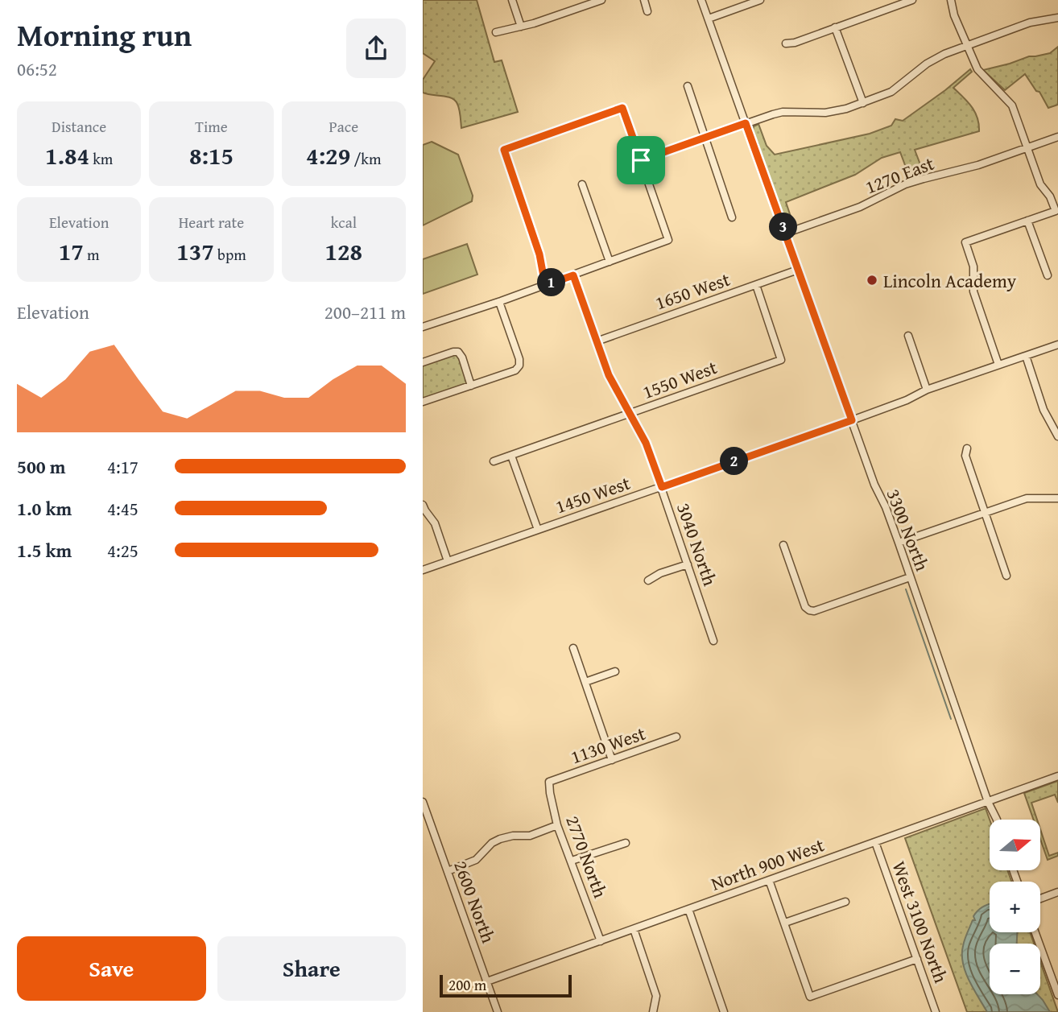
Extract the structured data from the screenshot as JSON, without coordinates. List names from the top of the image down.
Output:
{
  "streets": {
    "street": [
      "1270 East",
      "1650 West",
      "1550 West",
      "1450 West",
      "3300 North",
      "3040 North",
      "1130 West",
      "2770 North",
      "North 900 West",
      "2600 North",
      "West 3100 North"
    ]
  },
  "crossings": [
    ["1270 East", "3300 North"],
    ["1650 West", "1550 West"],
    ["1650 West", "3300 North"],
    ["1650 West", "3040 North"],
    ["1550 West", "3040 North"],
    ["1450 West", "3300 North"],
    ["1450 West", "3040 North"],
    ["3300 North", "North 900 West"],
    ["1130 West", "2770 North"],
    ["2770 North", "North 900 West"],
    ["North 900 West", "2600 North"],
    ["North 900 West", "West 3100 North"]
  ],
  "places": ["Lincoln Academy"],
  "scale_bar": "200 m",
  "north": "right",
  "page": {
    "heading": ["Morning run", "06:52"],
    "stats": [
      ["Distance", "1.84 km"],
      ["Time", "8:15"],
      ["Pace", "4:29 /km"],
      ["Elevation", "17 m"],
      ["Heart rate", "137 bpm"],
      ["kcal", "128"]
    ],
    "pins": ["3", "1", "2"],
    "chart": ["Elevation", "200–211 m"],
    "list": [
      {
        "name": "500 m",
        "note": "4:17"
      },
      {
        "name": "1.0 km",
        "note": "4:45"
      },
      {
        "name": "1.5 km",
        "note": "4:25"
      }
    ],
    "map_buttons": ["+", "−"],
    "buttons": ["Save", "Share"],
    "scale": "200 m"
  }
}
